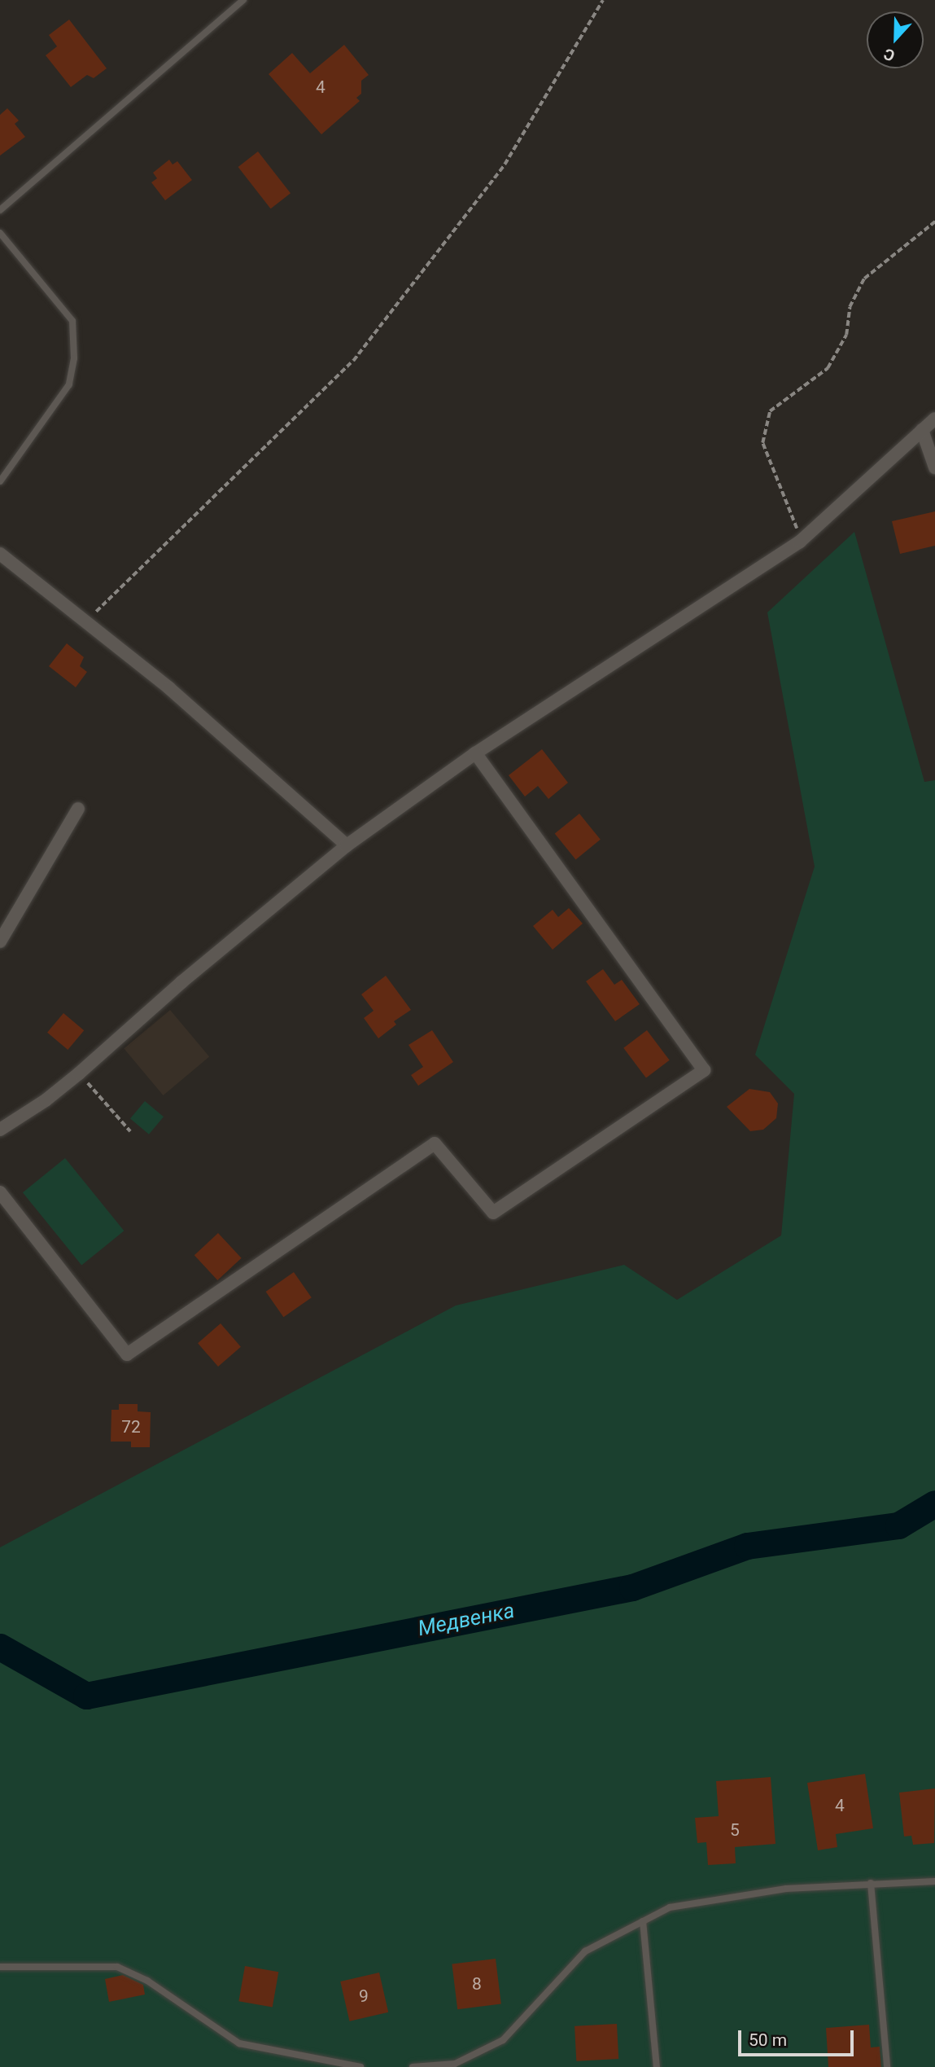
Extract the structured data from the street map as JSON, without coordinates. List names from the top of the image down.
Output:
{
  "water": ["Медвенка"],
  "house_numbers": [
    "4",
    "72",
    "4",
    "5",
    "8",
    "9"
  ],
  "scale_bar": "50 m",
  "north": "bottom"
}
